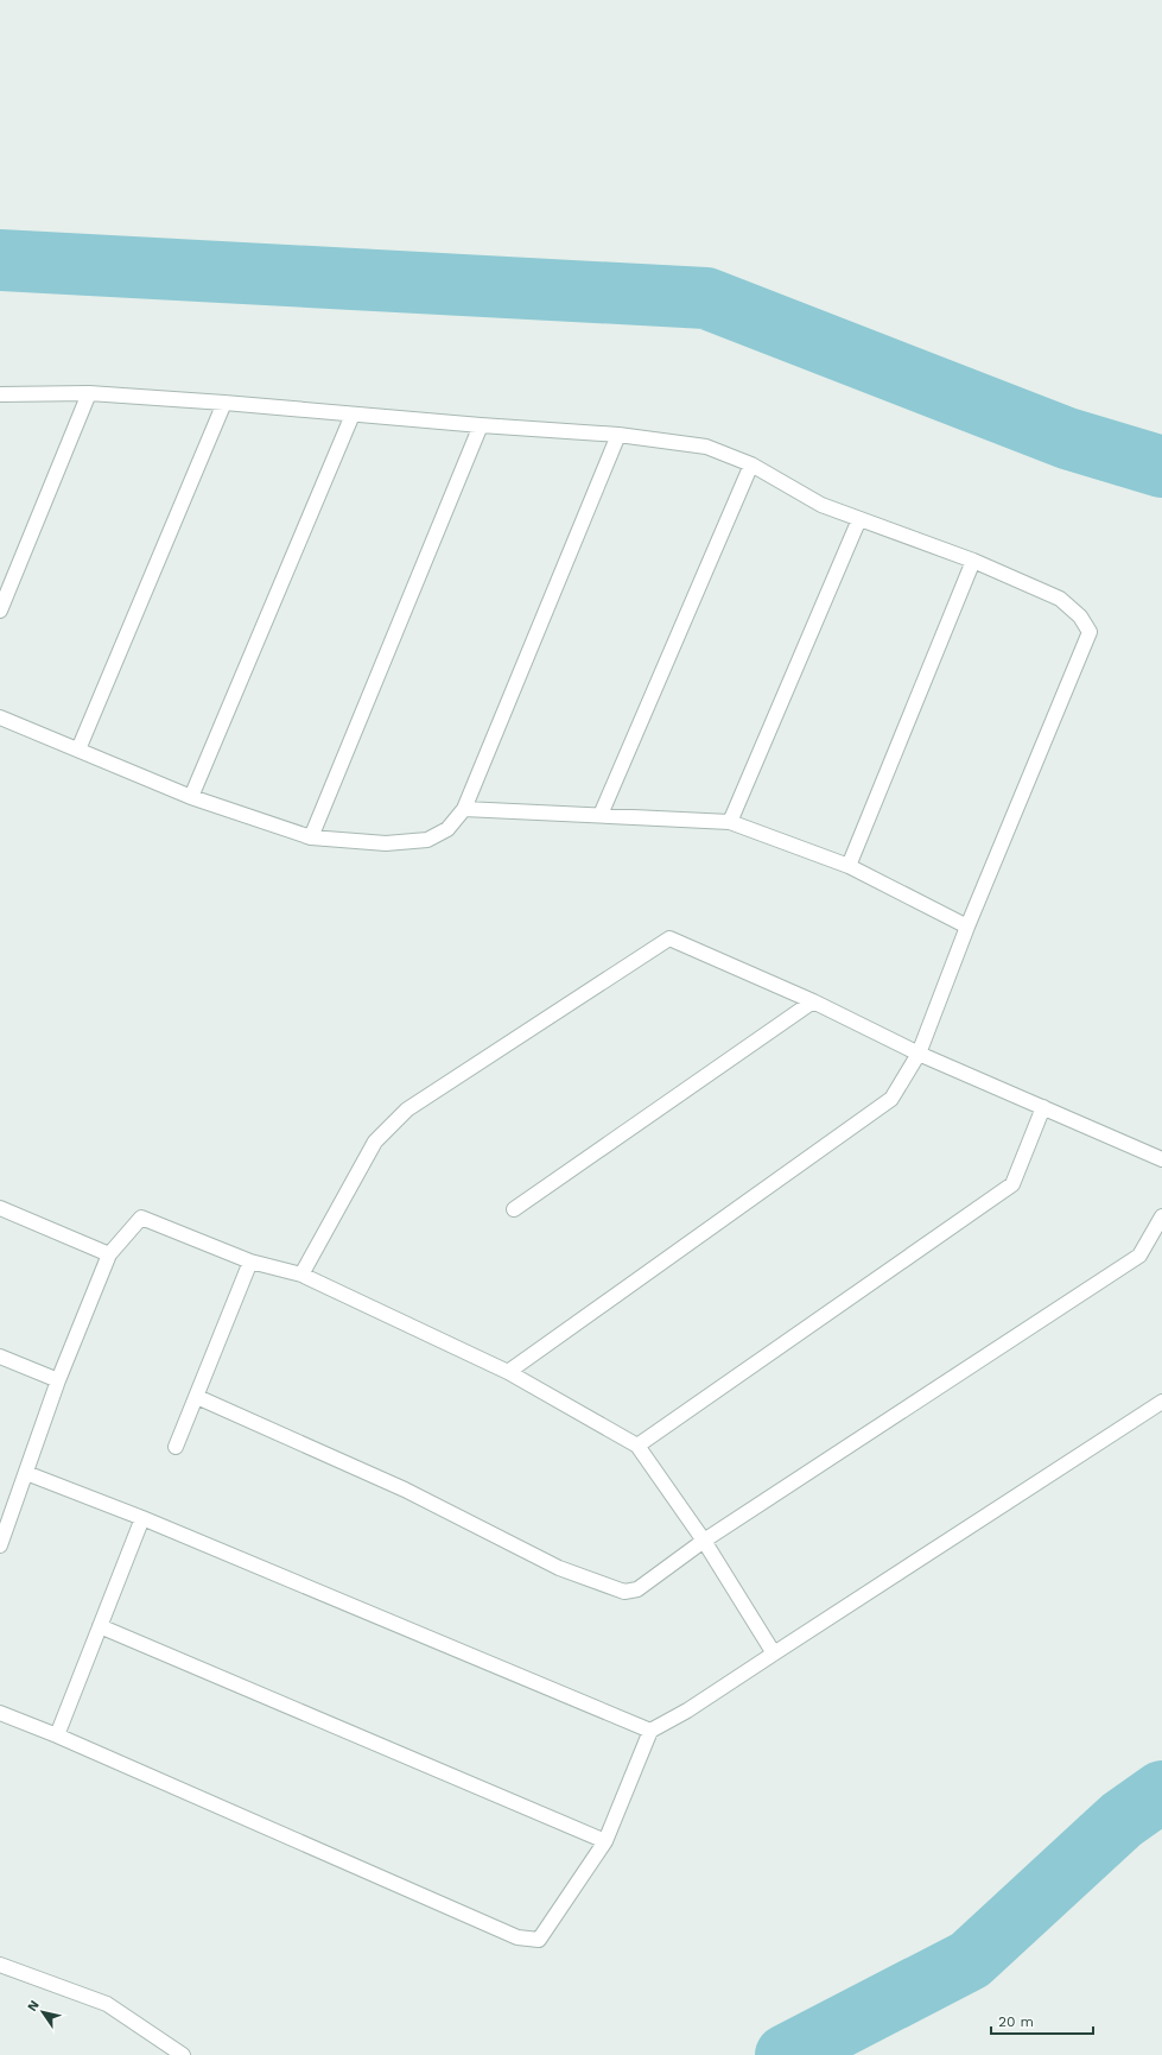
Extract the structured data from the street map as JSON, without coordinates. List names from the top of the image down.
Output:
{
  "scale_bar": "20 m",
  "north": "top left"
}
